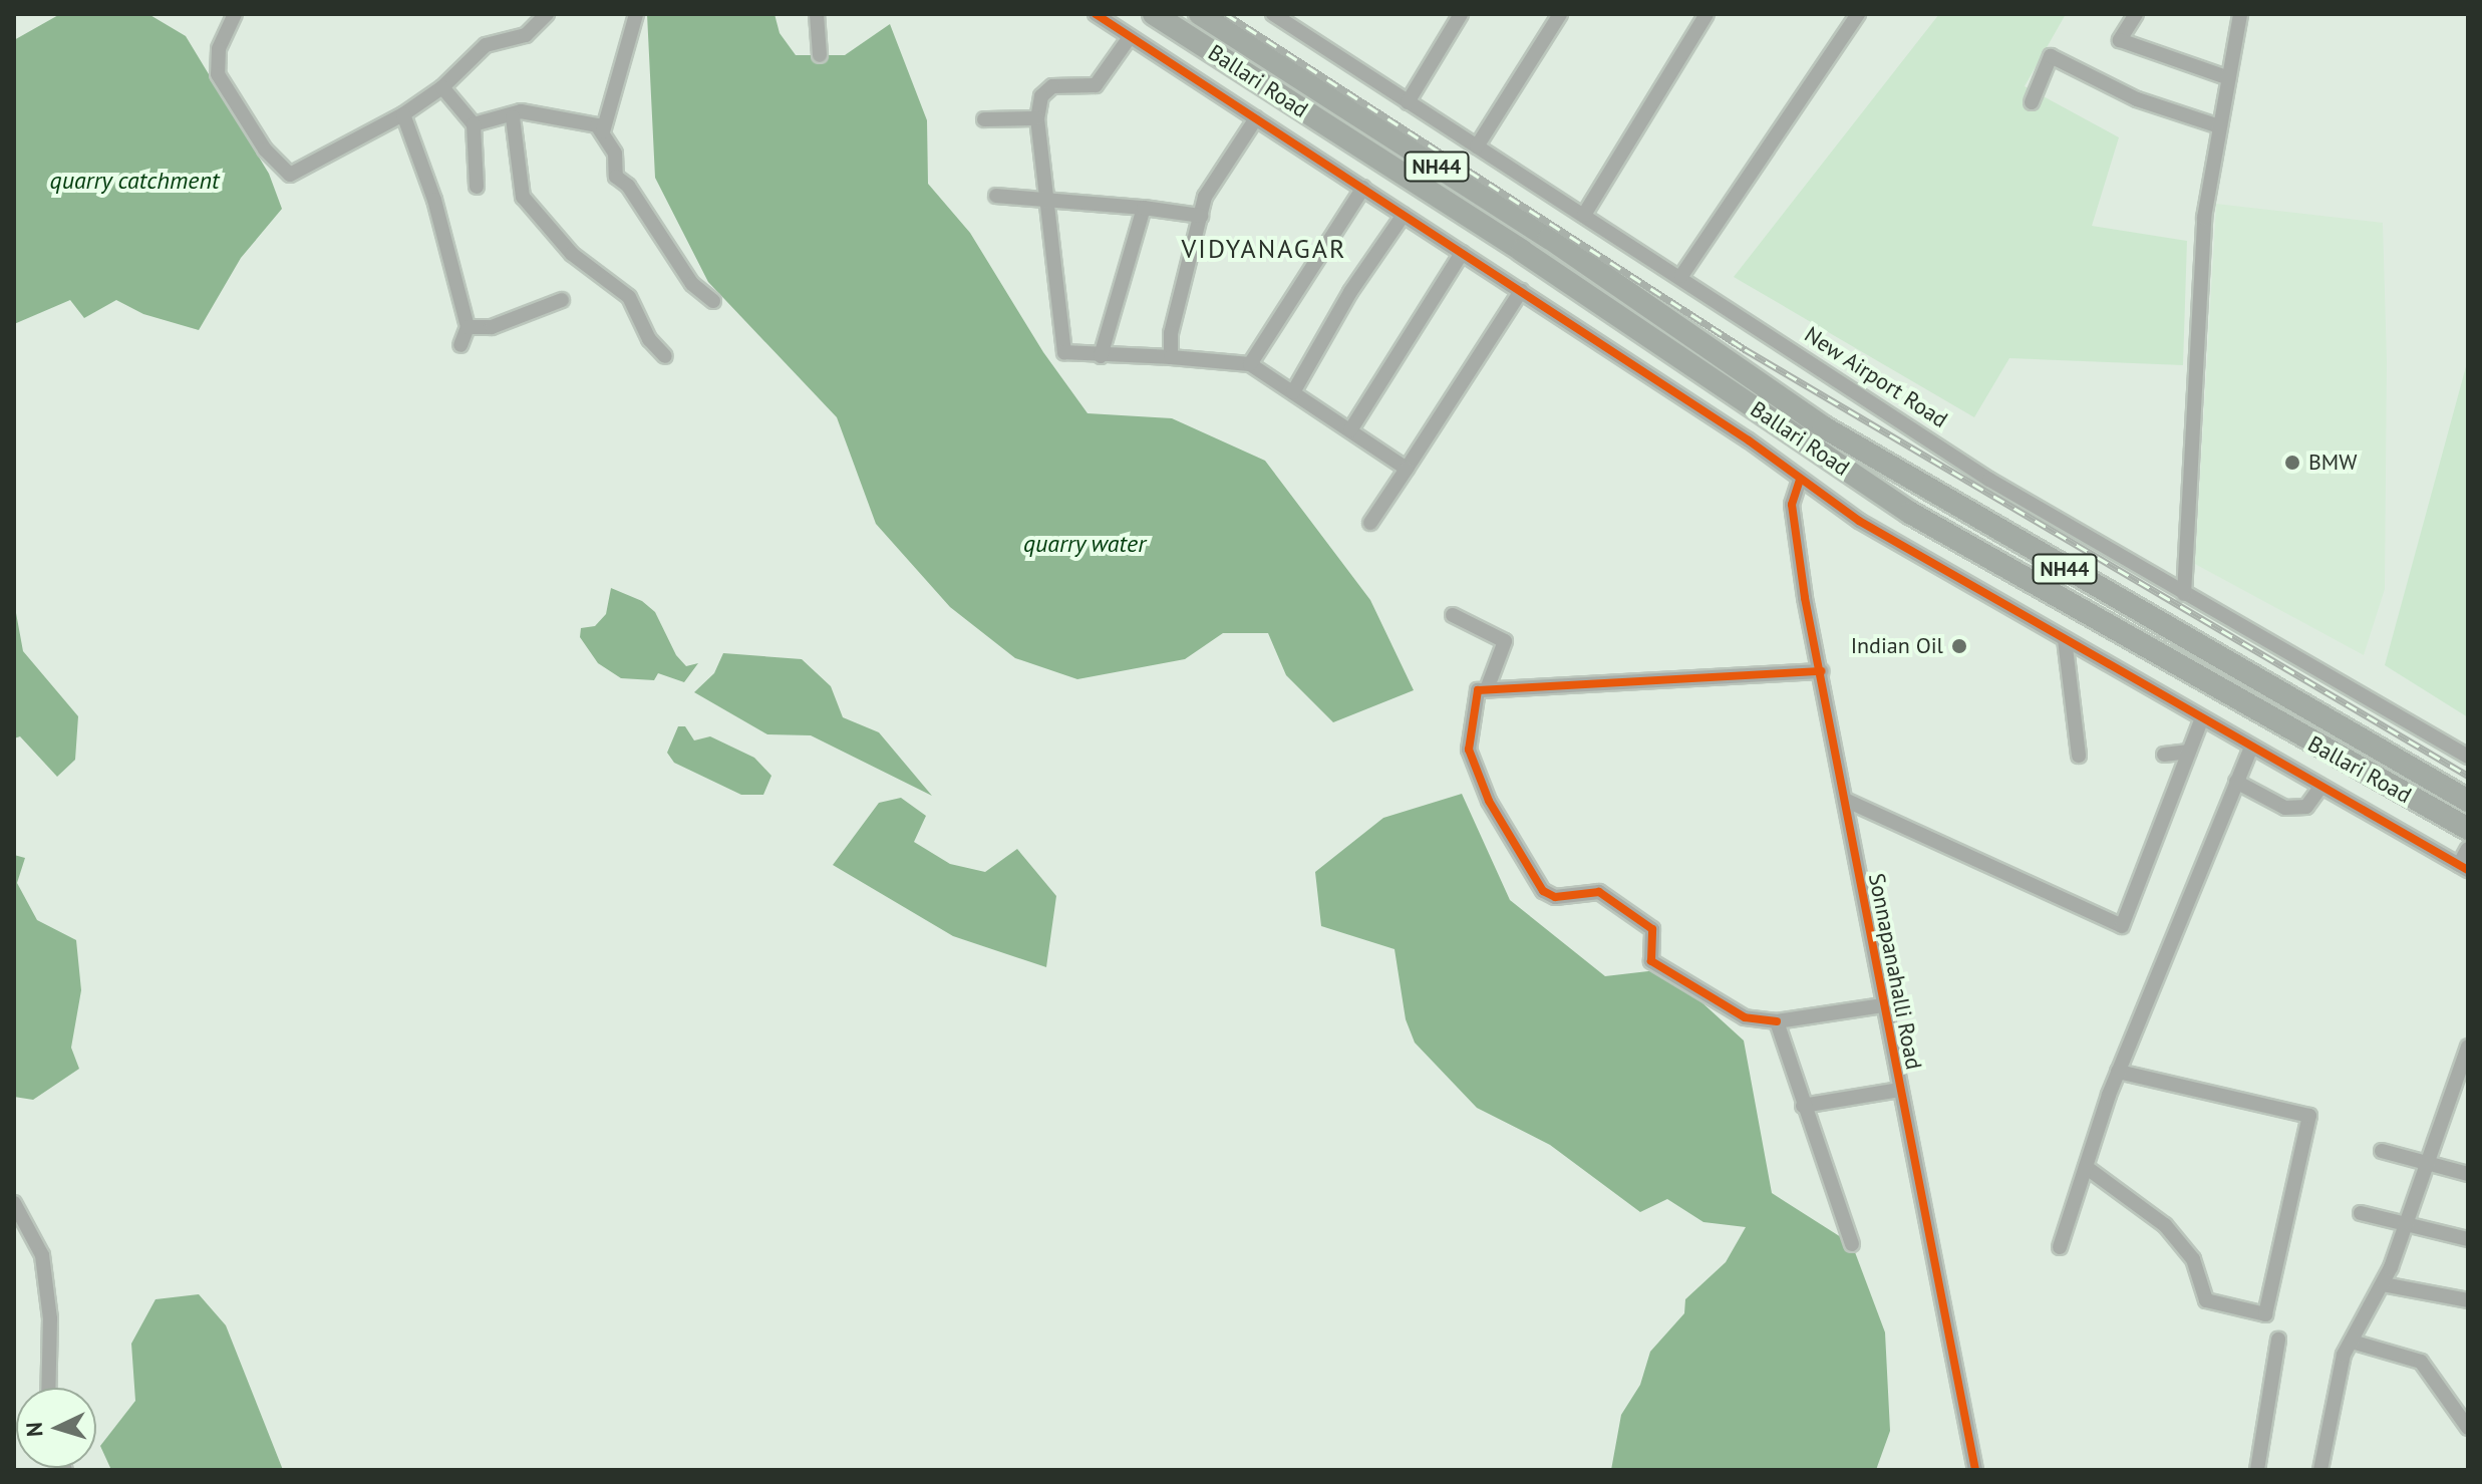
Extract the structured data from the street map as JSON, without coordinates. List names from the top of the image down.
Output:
{
  "streets": {
    "highway": ["Ballari Road", "NH44"],
    "street": ["New Airport Road", "Sonnapanahalli Road"]
  },
  "districts": ["VIDYANAGAR"],
  "water": ["quarry catchment", "quarry water"],
  "places": ["BMW", "Indian Oil"],
  "north": "left"
}
